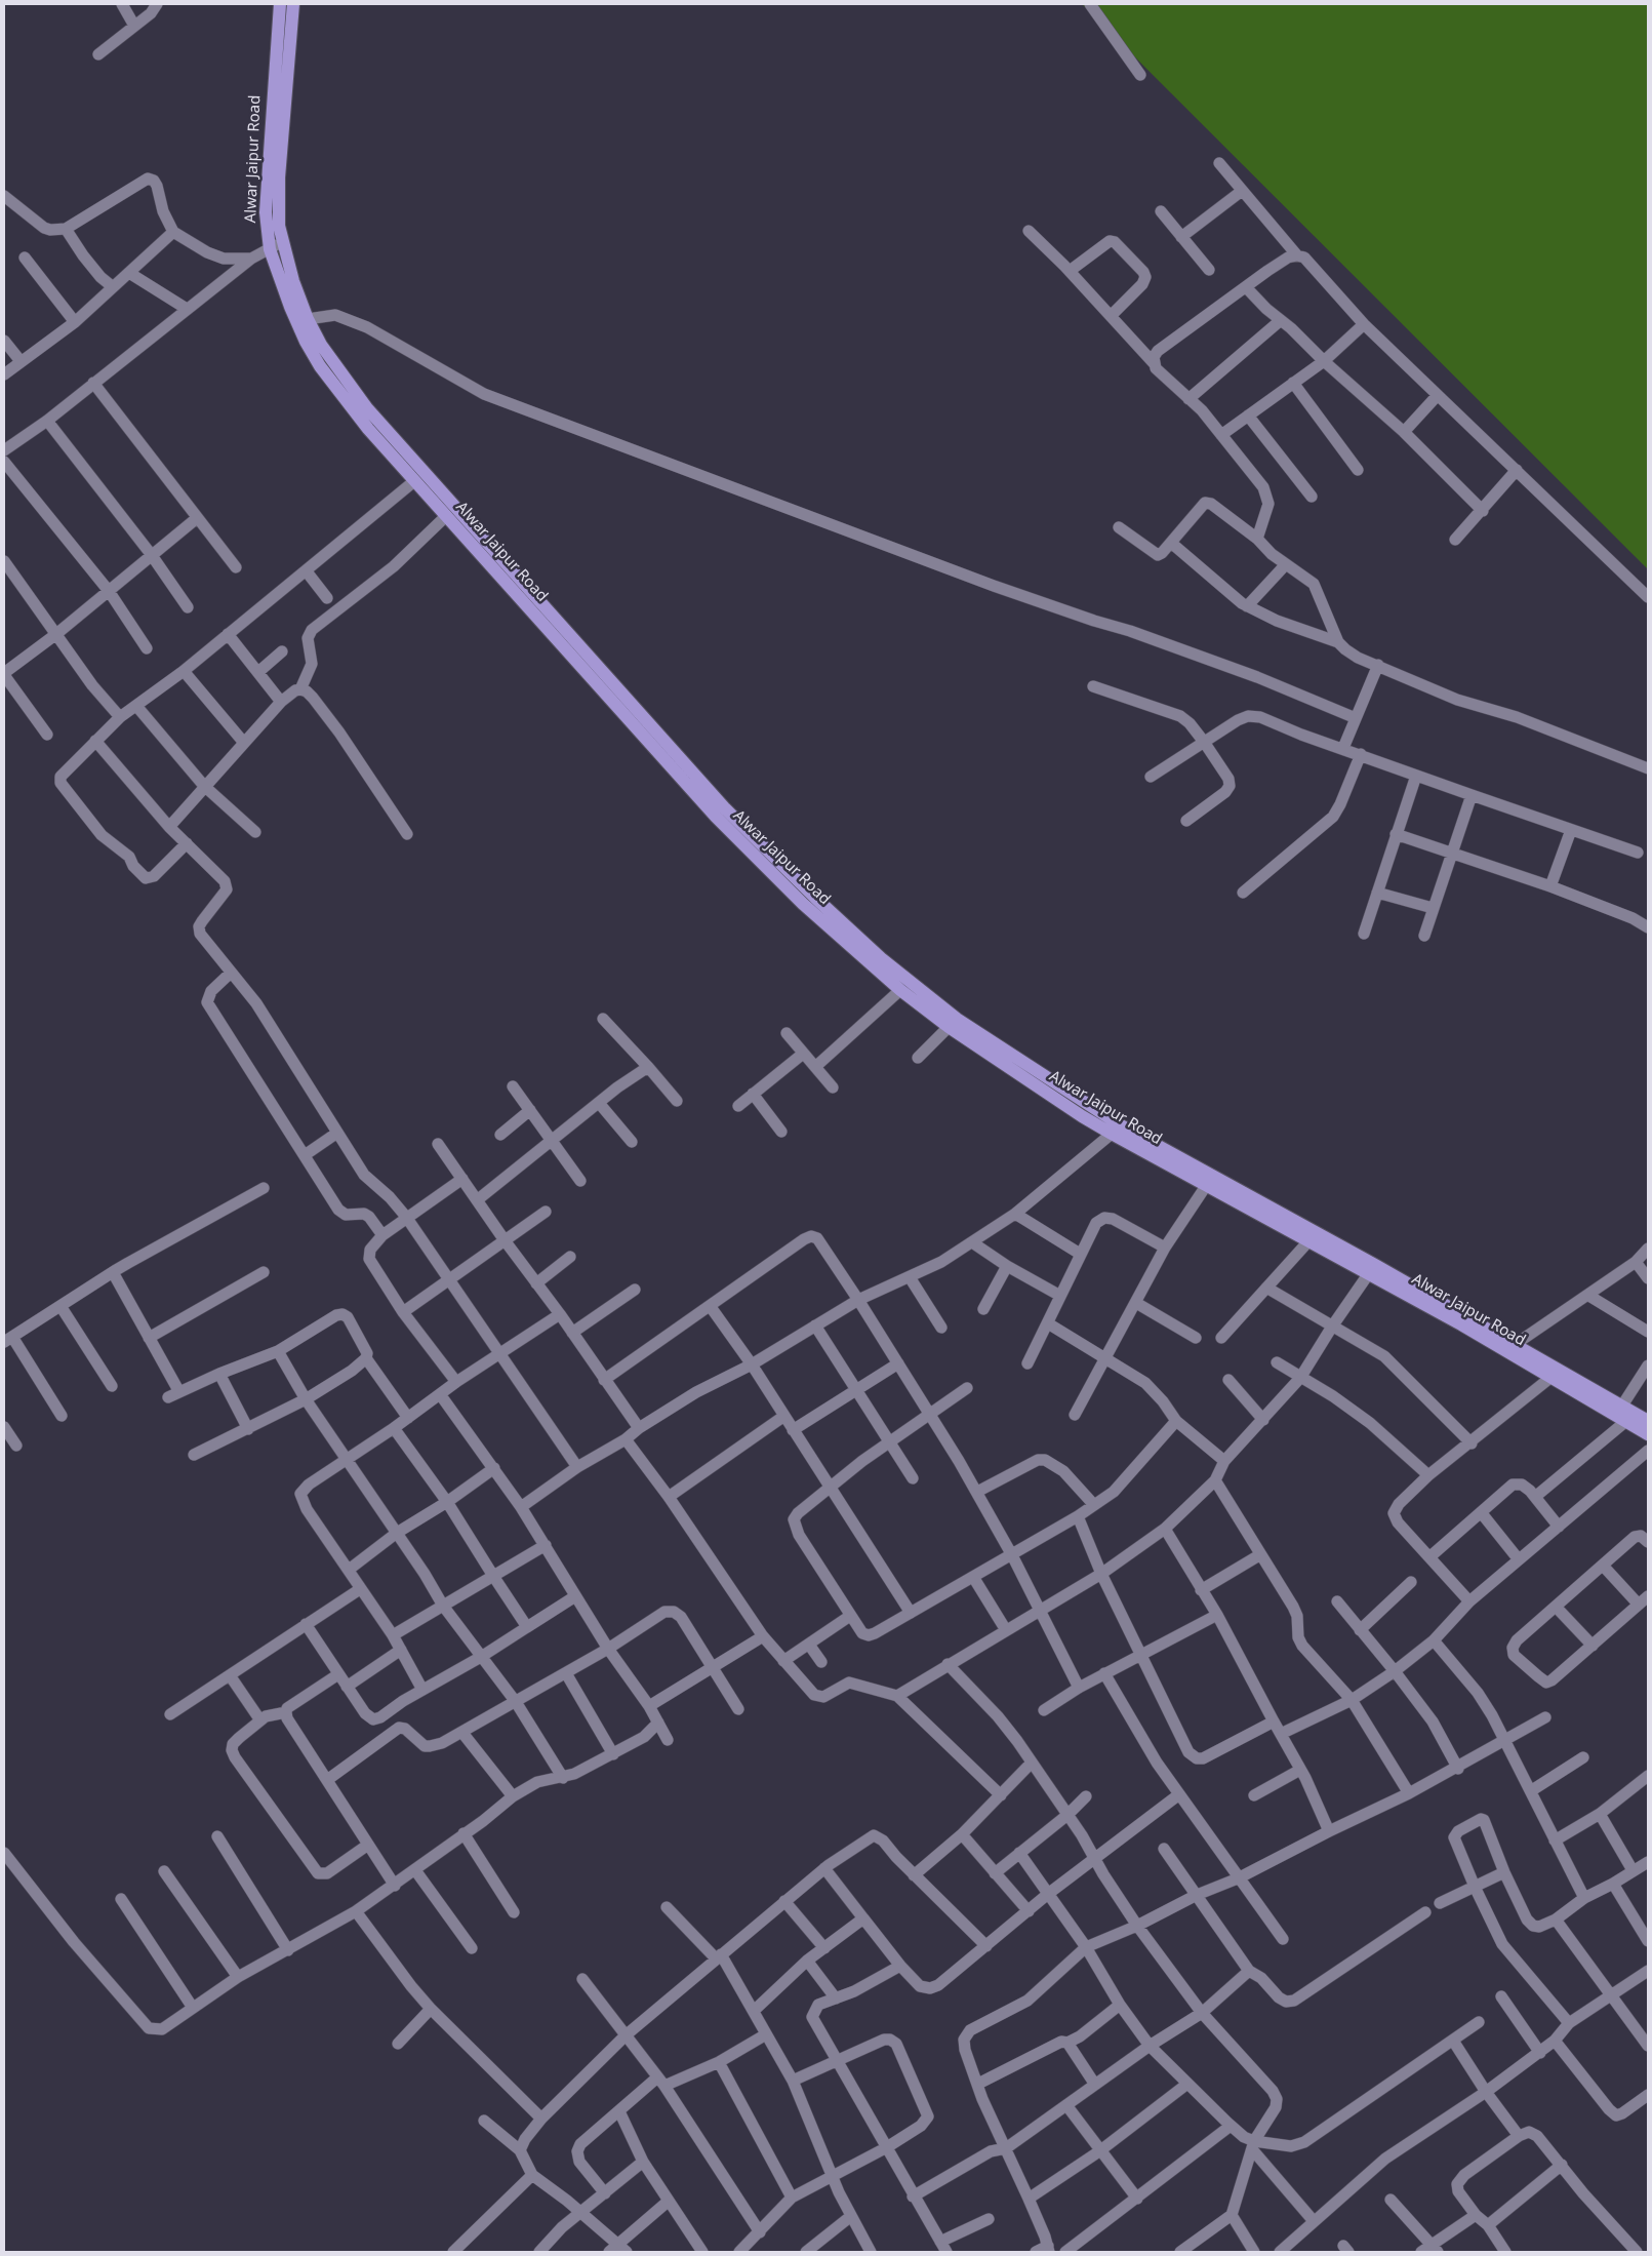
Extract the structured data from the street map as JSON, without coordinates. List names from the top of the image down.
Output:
{
  "streets": {
    "main road": ["Alwar Jaipur Road"]
  }
}
